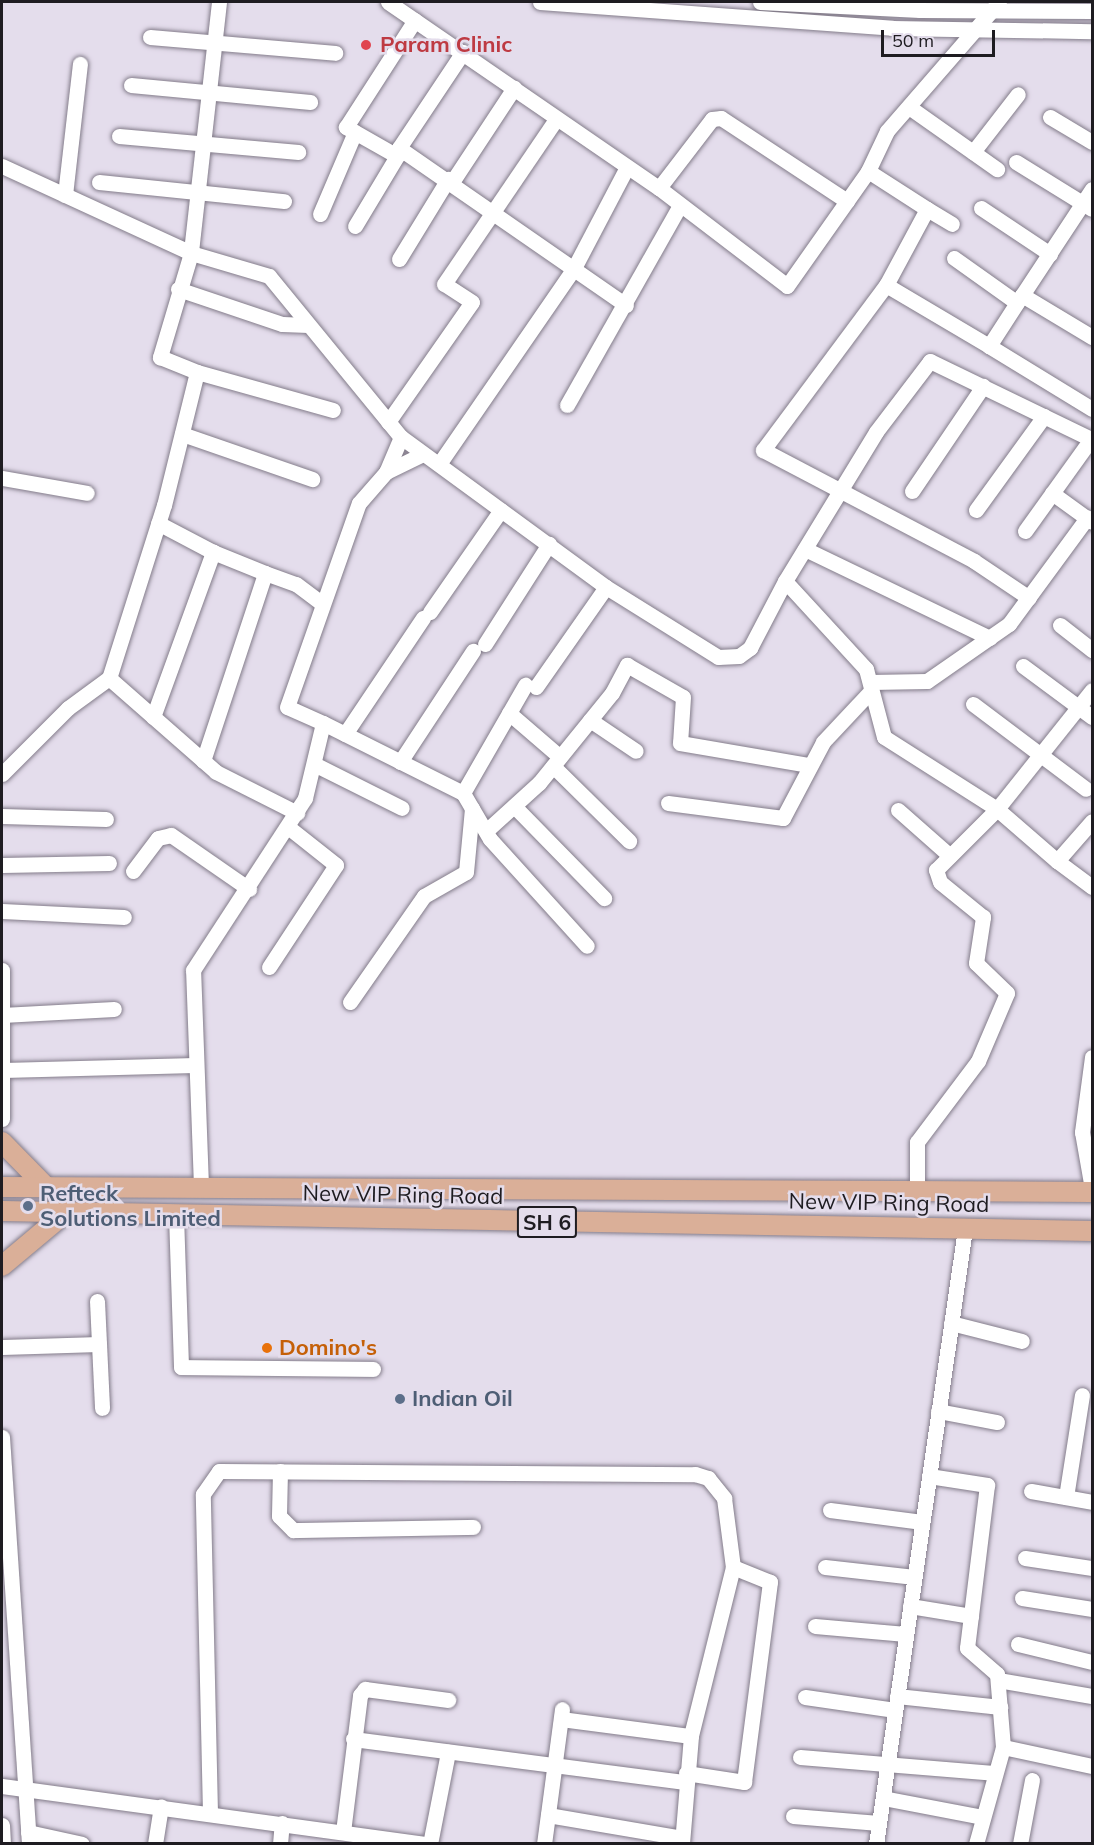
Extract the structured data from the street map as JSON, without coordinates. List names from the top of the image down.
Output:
{
  "streets": {
    "main road": ["New VIP Ring Road", "SH 6"]
  },
  "places": [
    "Param Clinic",
    "Refteck Solutions Limited",
    "Domino's",
    "Indian Oil"
  ],
  "scale_bar": "50 m"
}
